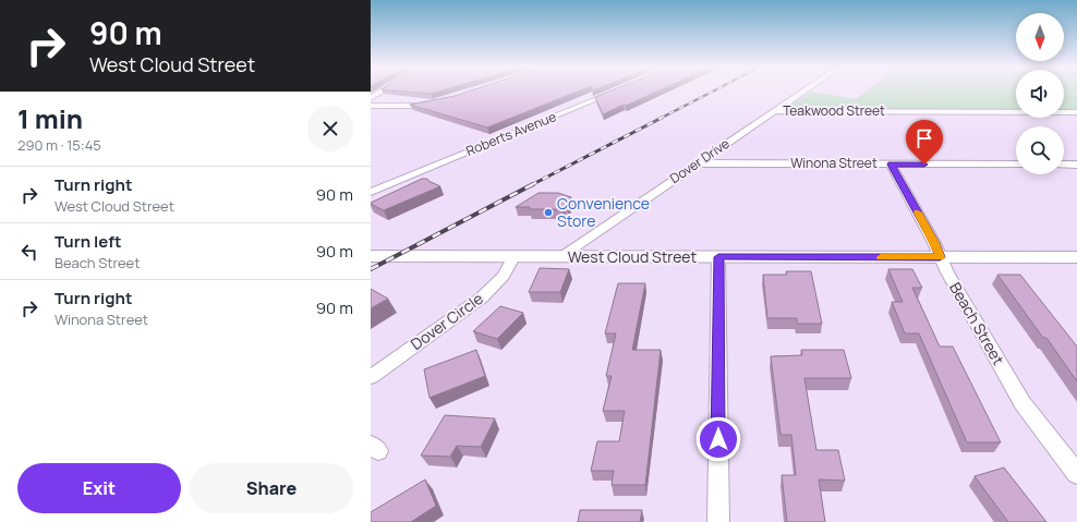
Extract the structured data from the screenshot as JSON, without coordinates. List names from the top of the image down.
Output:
{
  "streets": {
    "main road": ["West Cloud Street"],
    "street": [
      "Teakwood Street",
      "Roberts Avenue",
      "Dover Drive",
      "Winona Street",
      "Dover Circle",
      "Beach Street"
    ]
  },
  "crossings": [
    ["Teakwood Street", "Dover Drive"],
    ["Dover Drive", "Winona Street"],
    ["Dover Drive", "West Cloud Street"],
    ["Winona Street", "Beach Street"],
    ["West Cloud Street", "Dover Circle"],
    ["West Cloud Street", "Beach Street"]
  ],
  "places": ["Convenience Store"],
  "north": "bottom",
  "page": {
    "turn": ["90 m", "West Cloud Street"],
    "heading": ["1 min", "290 m · 15:45"],
    "list": [
      {
        "name": "Turn right",
        "note": "West Cloud Street",
        "value": "90 m"
      },
      {
        "name": "Turn left",
        "note": "Beach Street",
        "value": "90 m"
      },
      {
        "name": "Turn right",
        "note": "Winona Street",
        "value": "90 m"
      }
    ],
    "buttons": ["Exit", "Share"]
  }
}
